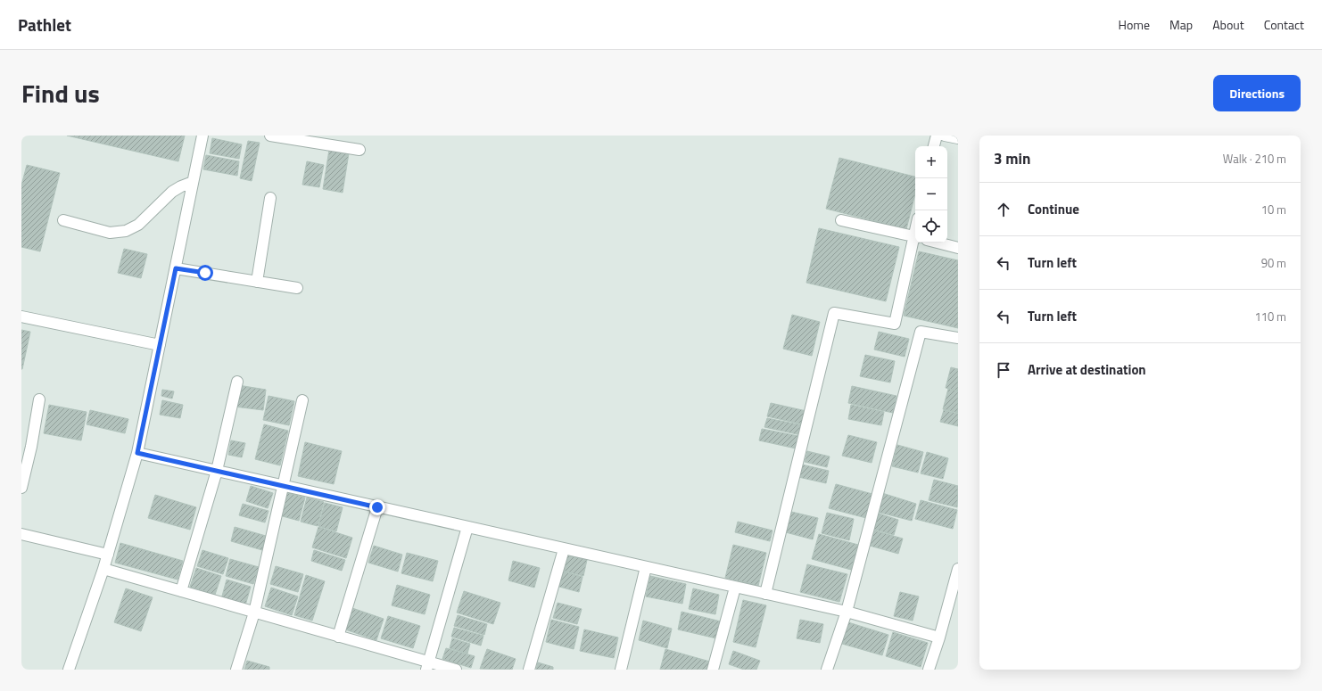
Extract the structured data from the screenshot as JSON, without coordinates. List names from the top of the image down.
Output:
{
  "page": {
    "header": "Pathlet",
    "nav": [
      "Home",
      "Map",
      "About",
      "Contact"
    ],
    "title": "Find us",
    "buttons": "Directions",
    "heading": ["3 min", "Walk · 210 m"],
    "map_buttons": ["+", "−"],
    "list": [
      ["Continue", "10 m"],
      ["Turn left", "90 m"],
      ["Turn left", "110 m"],
      "Arrive at destination"
    ]
  }
}
